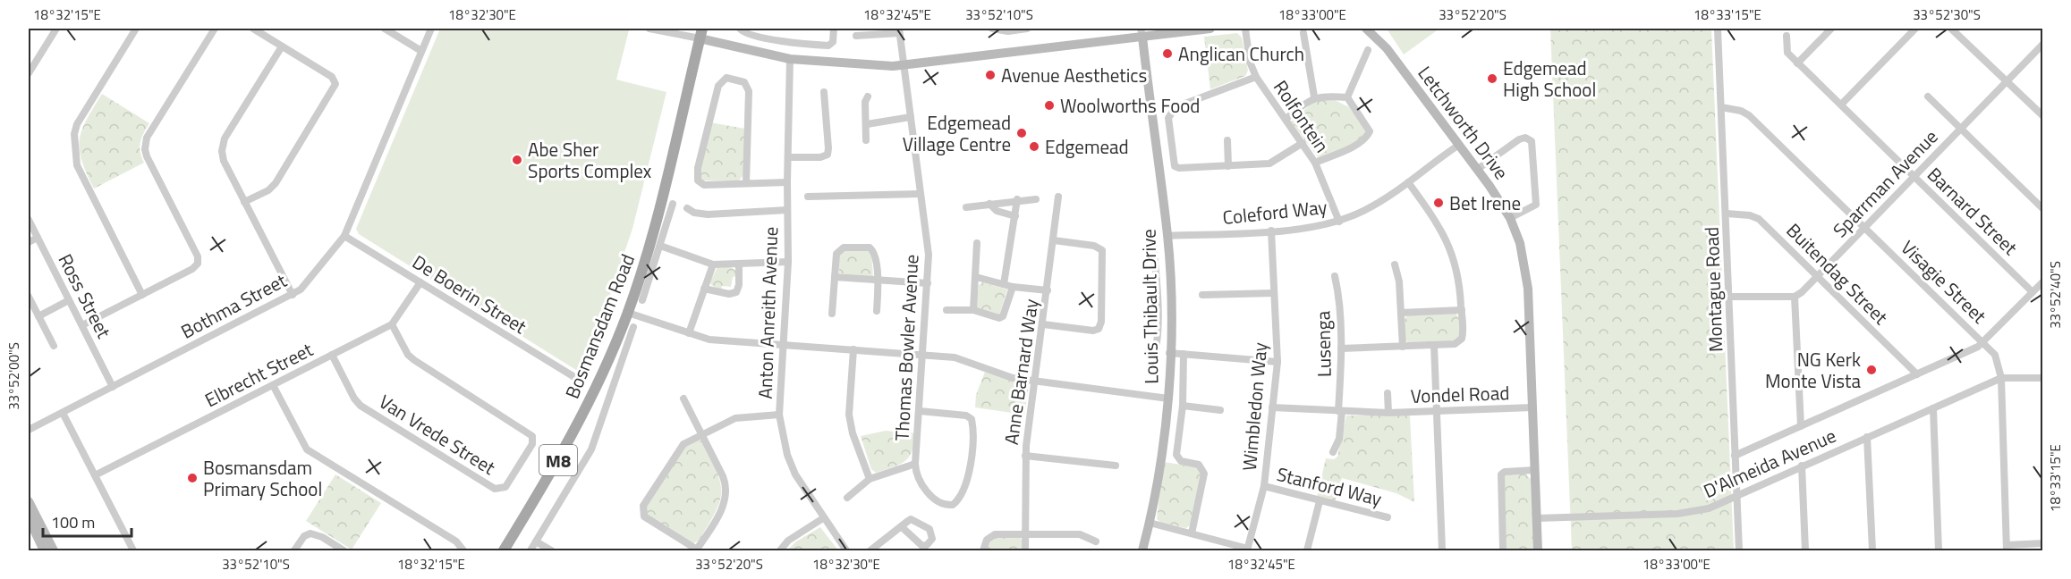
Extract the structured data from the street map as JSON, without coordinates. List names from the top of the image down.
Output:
{
  "streets": {
    "main road": ["Bosmansdam Road", "M8"],
    "street": [
      "Rolfontein",
      "Letchworth Drive",
      "Sparrman Avenue",
      "Barnard Street",
      "Coleford Way",
      "Buitendag Street",
      "Visagie Street",
      "Montague Road",
      "De Boerin Street",
      "Ross Street",
      "Bothma Street",
      "Louis Thibault Drive",
      "Anton Anreith Avenue",
      "Lusenga",
      "Thomas Bowler Avenue",
      "Anne Barnard Way",
      "Elbrecht Street",
      "Vondel Road",
      "Wimbledon Way",
      "Van Vrede Street",
      "D'Almeida Avenue",
      "Stanford Way"
    ]
  },
  "crossings": [
    ["Rolfontein", "Coleford Way"],
    ["Letchworth Drive", "Coleford Way"],
    ["Letchworth Drive", "Vondel Road"],
    ["Letchworth Drive", "D'Almeida Avenue"],
    ["Sparrman Avenue", "Barnard Street"],
    ["Sparrman Avenue", "Buitendag Street"],
    ["Sparrman Avenue", "Visagie Street"],
    ["Barnard Street", "D'Almeida Avenue"],
    ["Coleford Way", "Louis Thibault Drive"],
    ["Coleford Way", "Wimbledon Way"],
    ["Buitendag Street", "Montague Road"],
    ["Buitendag Street", "D'Almeida Avenue"],
    ["Visagie Street", "Montague Road"],
    ["Visagie Street", "D'Almeida Avenue"],
    ["Montague Road", "D'Almeida Avenue"],
    ["De Boerin Street", "Bothma Street"],
    ["De Boerin Street", "Elbrecht Street"],
    ["Ross Street", "Bothma Street"],
    ["Lusenga", "Vondel Road"],
    ["Elbrecht Street", "Van Vrede Street"],
    ["Vondel Road", "Wimbledon Way"],
    ["Wimbledon Way", "Stanford Way"]
  ],
  "places": [
    "Anglican Church",
    "Avenue Aesthetics",
    "Edgemead High School",
    "Woolworths Food",
    "Edgemead Village Centre",
    "Edgemead",
    "Abe Sher Sports Complex",
    "Bet Irene",
    "NG Kerk Monte Vista",
    "Bosmansdam Primary School"
  ],
  "scale_bar": "100 m",
  "coordinates": [
    "18°32'15\"E",
    "18°32'30\"E",
    "18°32'45\"E",
    "33°52'10\"S",
    "18°33'00\"E",
    "33°52'20\"S",
    "18°33'15\"E",
    "33°52'30\"S",
    "33°52'40\"S",
    "33°52'00\"S"
  ]
}
